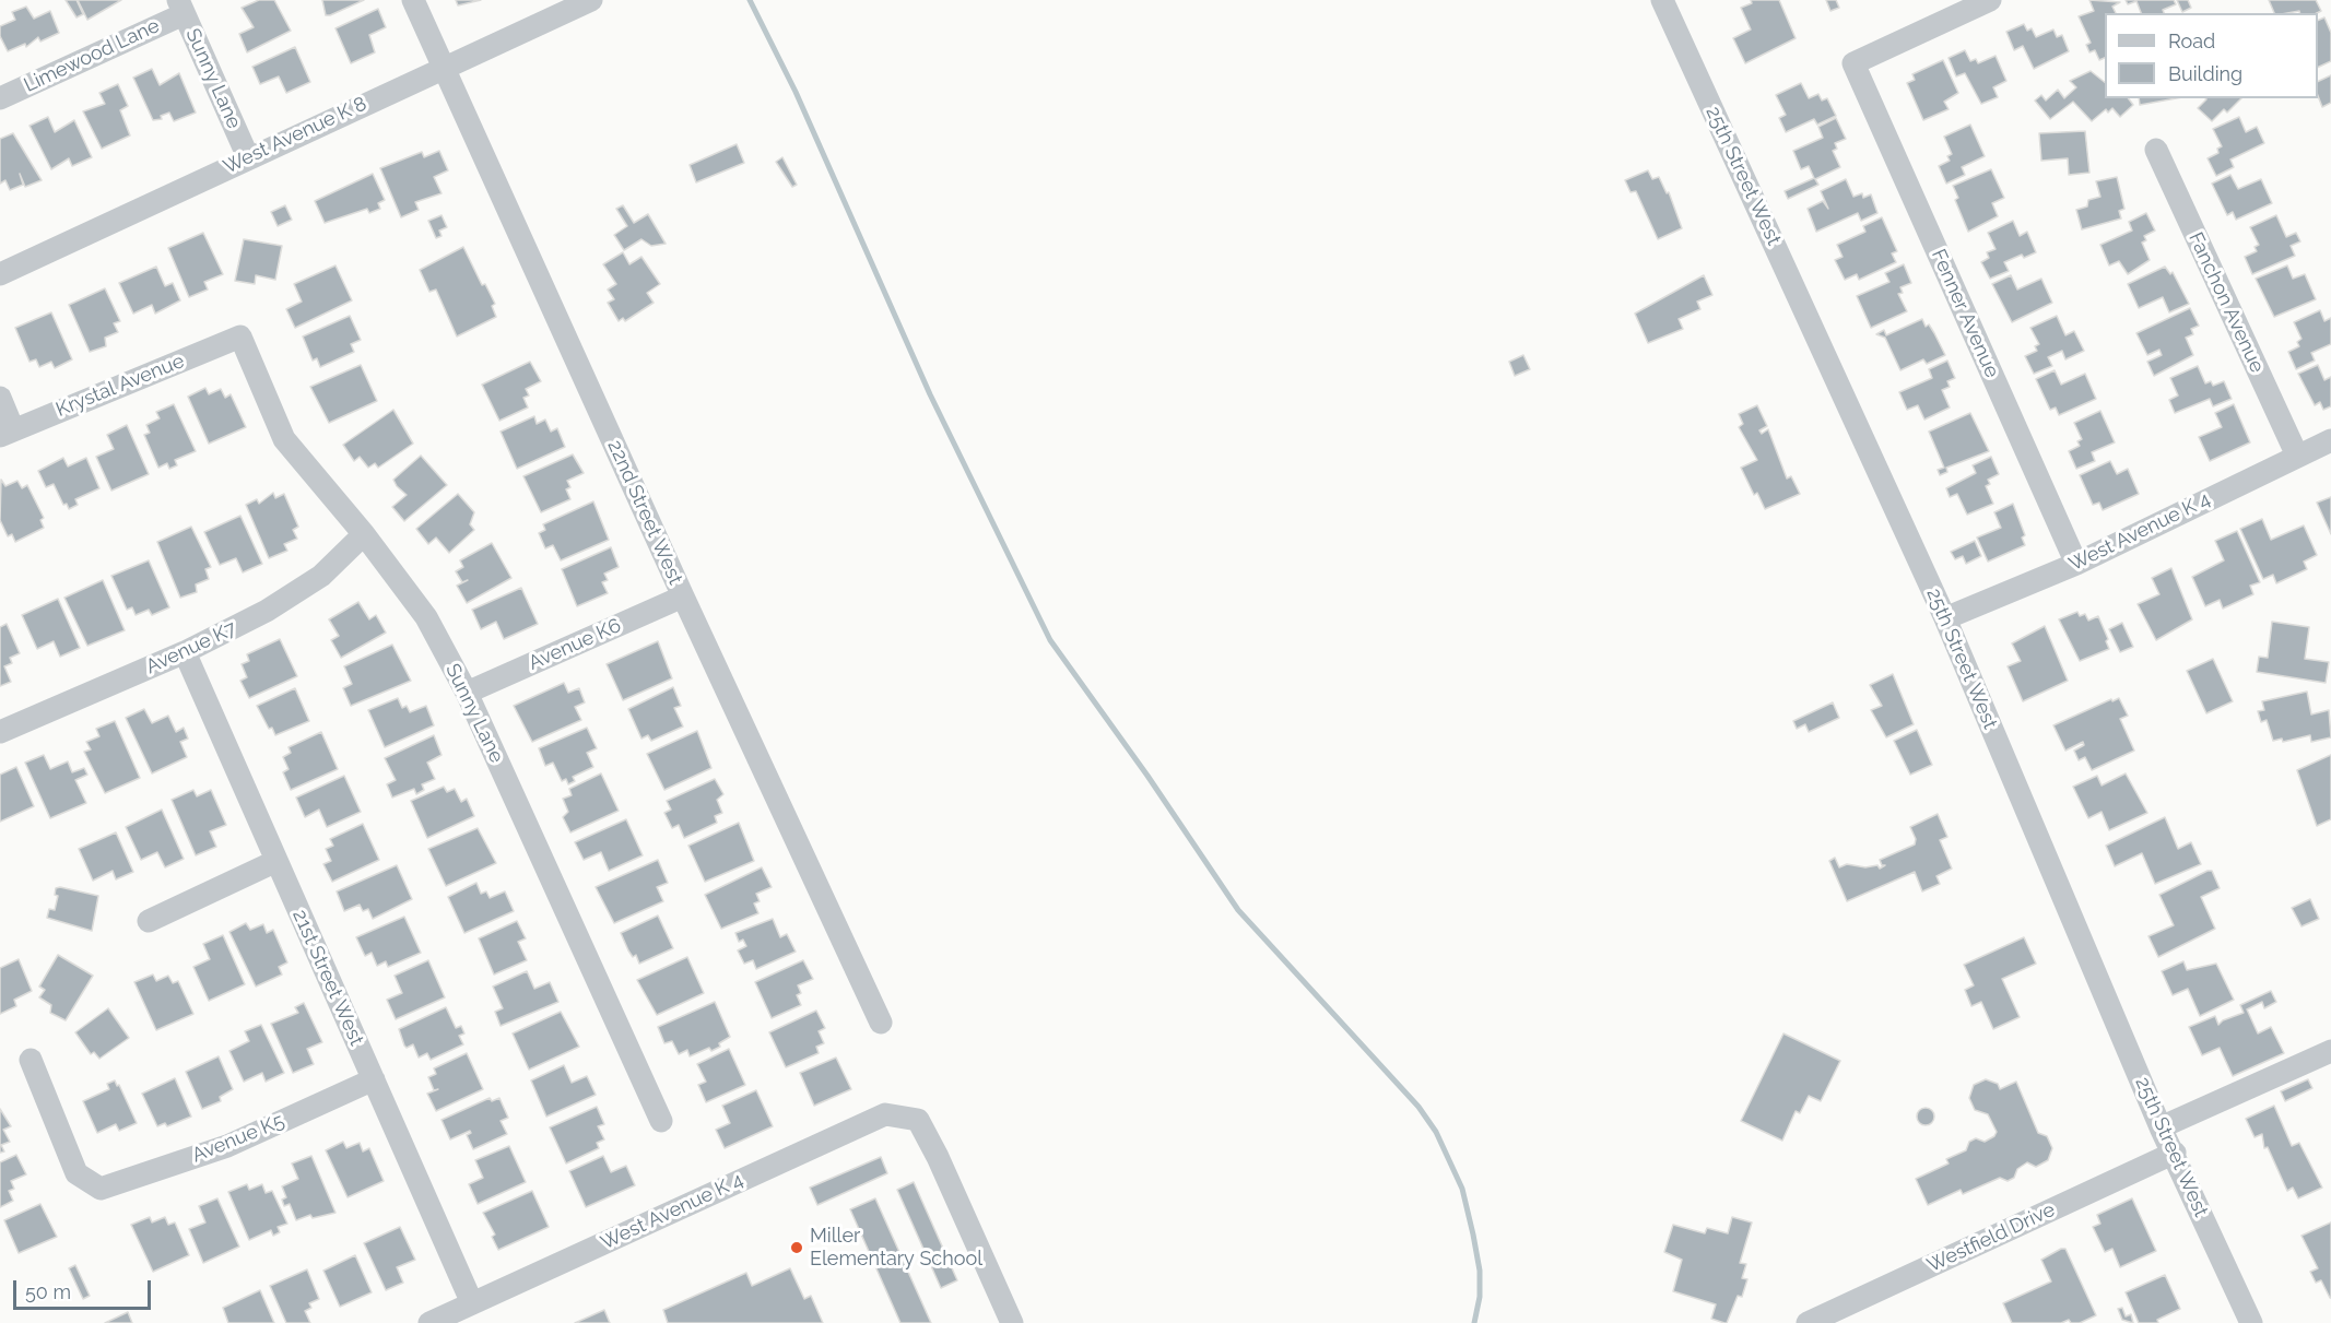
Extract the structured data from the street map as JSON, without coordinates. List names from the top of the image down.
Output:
{
  "streets": {
    "street": [
      "Limewood Lane",
      "Sunny Lane",
      "West Avenue K 8",
      "25th Street West",
      "Fanchon Avenue",
      "Fenner Avenue",
      "Krystal Avenue",
      "22nd Street West",
      "West Avenue K 4",
      "Avenue K6",
      "Avenue K7",
      "21st Street West",
      "Avenue K5",
      "Westfield Drive"
    ]
  },
  "crossings": [
    ["Limewood Lane", "Sunny Lane"],
    ["Sunny Lane", "West Avenue K 8"],
    ["Sunny Lane", "Krystal Avenue"],
    ["Sunny Lane", "Avenue K6"],
    ["Sunny Lane", "Avenue K7"],
    ["West Avenue K 8", "22nd Street West"],
    ["25th Street West", "West Avenue K 4"],
    ["25th Street West", "Westfield Drive"],
    ["Fanchon Avenue", "West Avenue K 4"],
    ["Fenner Avenue", "West Avenue K 4"],
    ["22nd Street West", "Avenue K6"],
    ["West Avenue K 4", "21st Street West"],
    ["Avenue K7", "21st Street West"],
    ["21st Street West", "Avenue K5"]
  ],
  "places": ["Miller Elementary School"],
  "legend": ["Road", "Building"],
  "scale_bar": "50 m"
}
